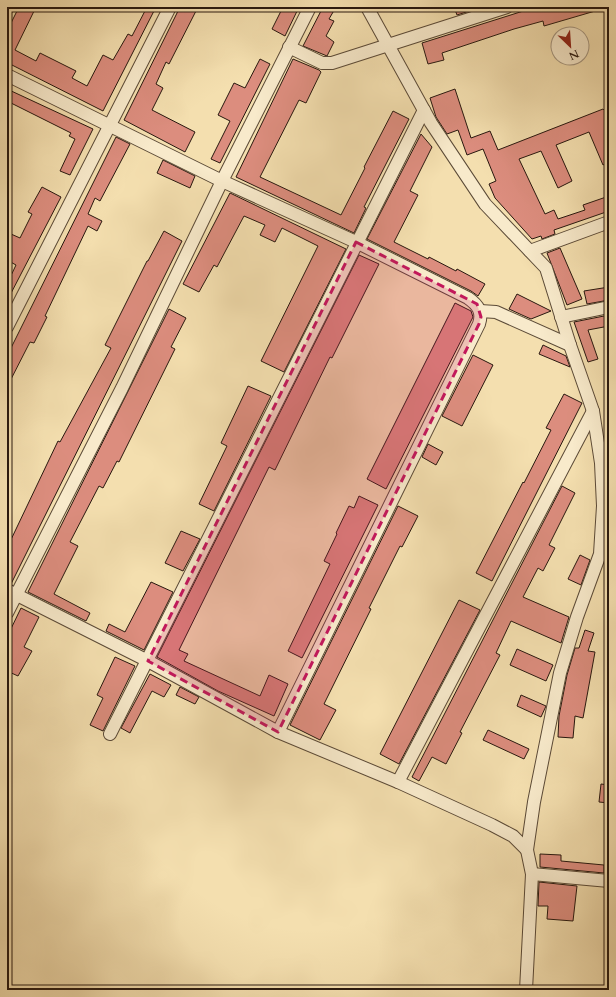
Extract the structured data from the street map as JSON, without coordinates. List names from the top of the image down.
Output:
{
  "north": "bottom right"
}
